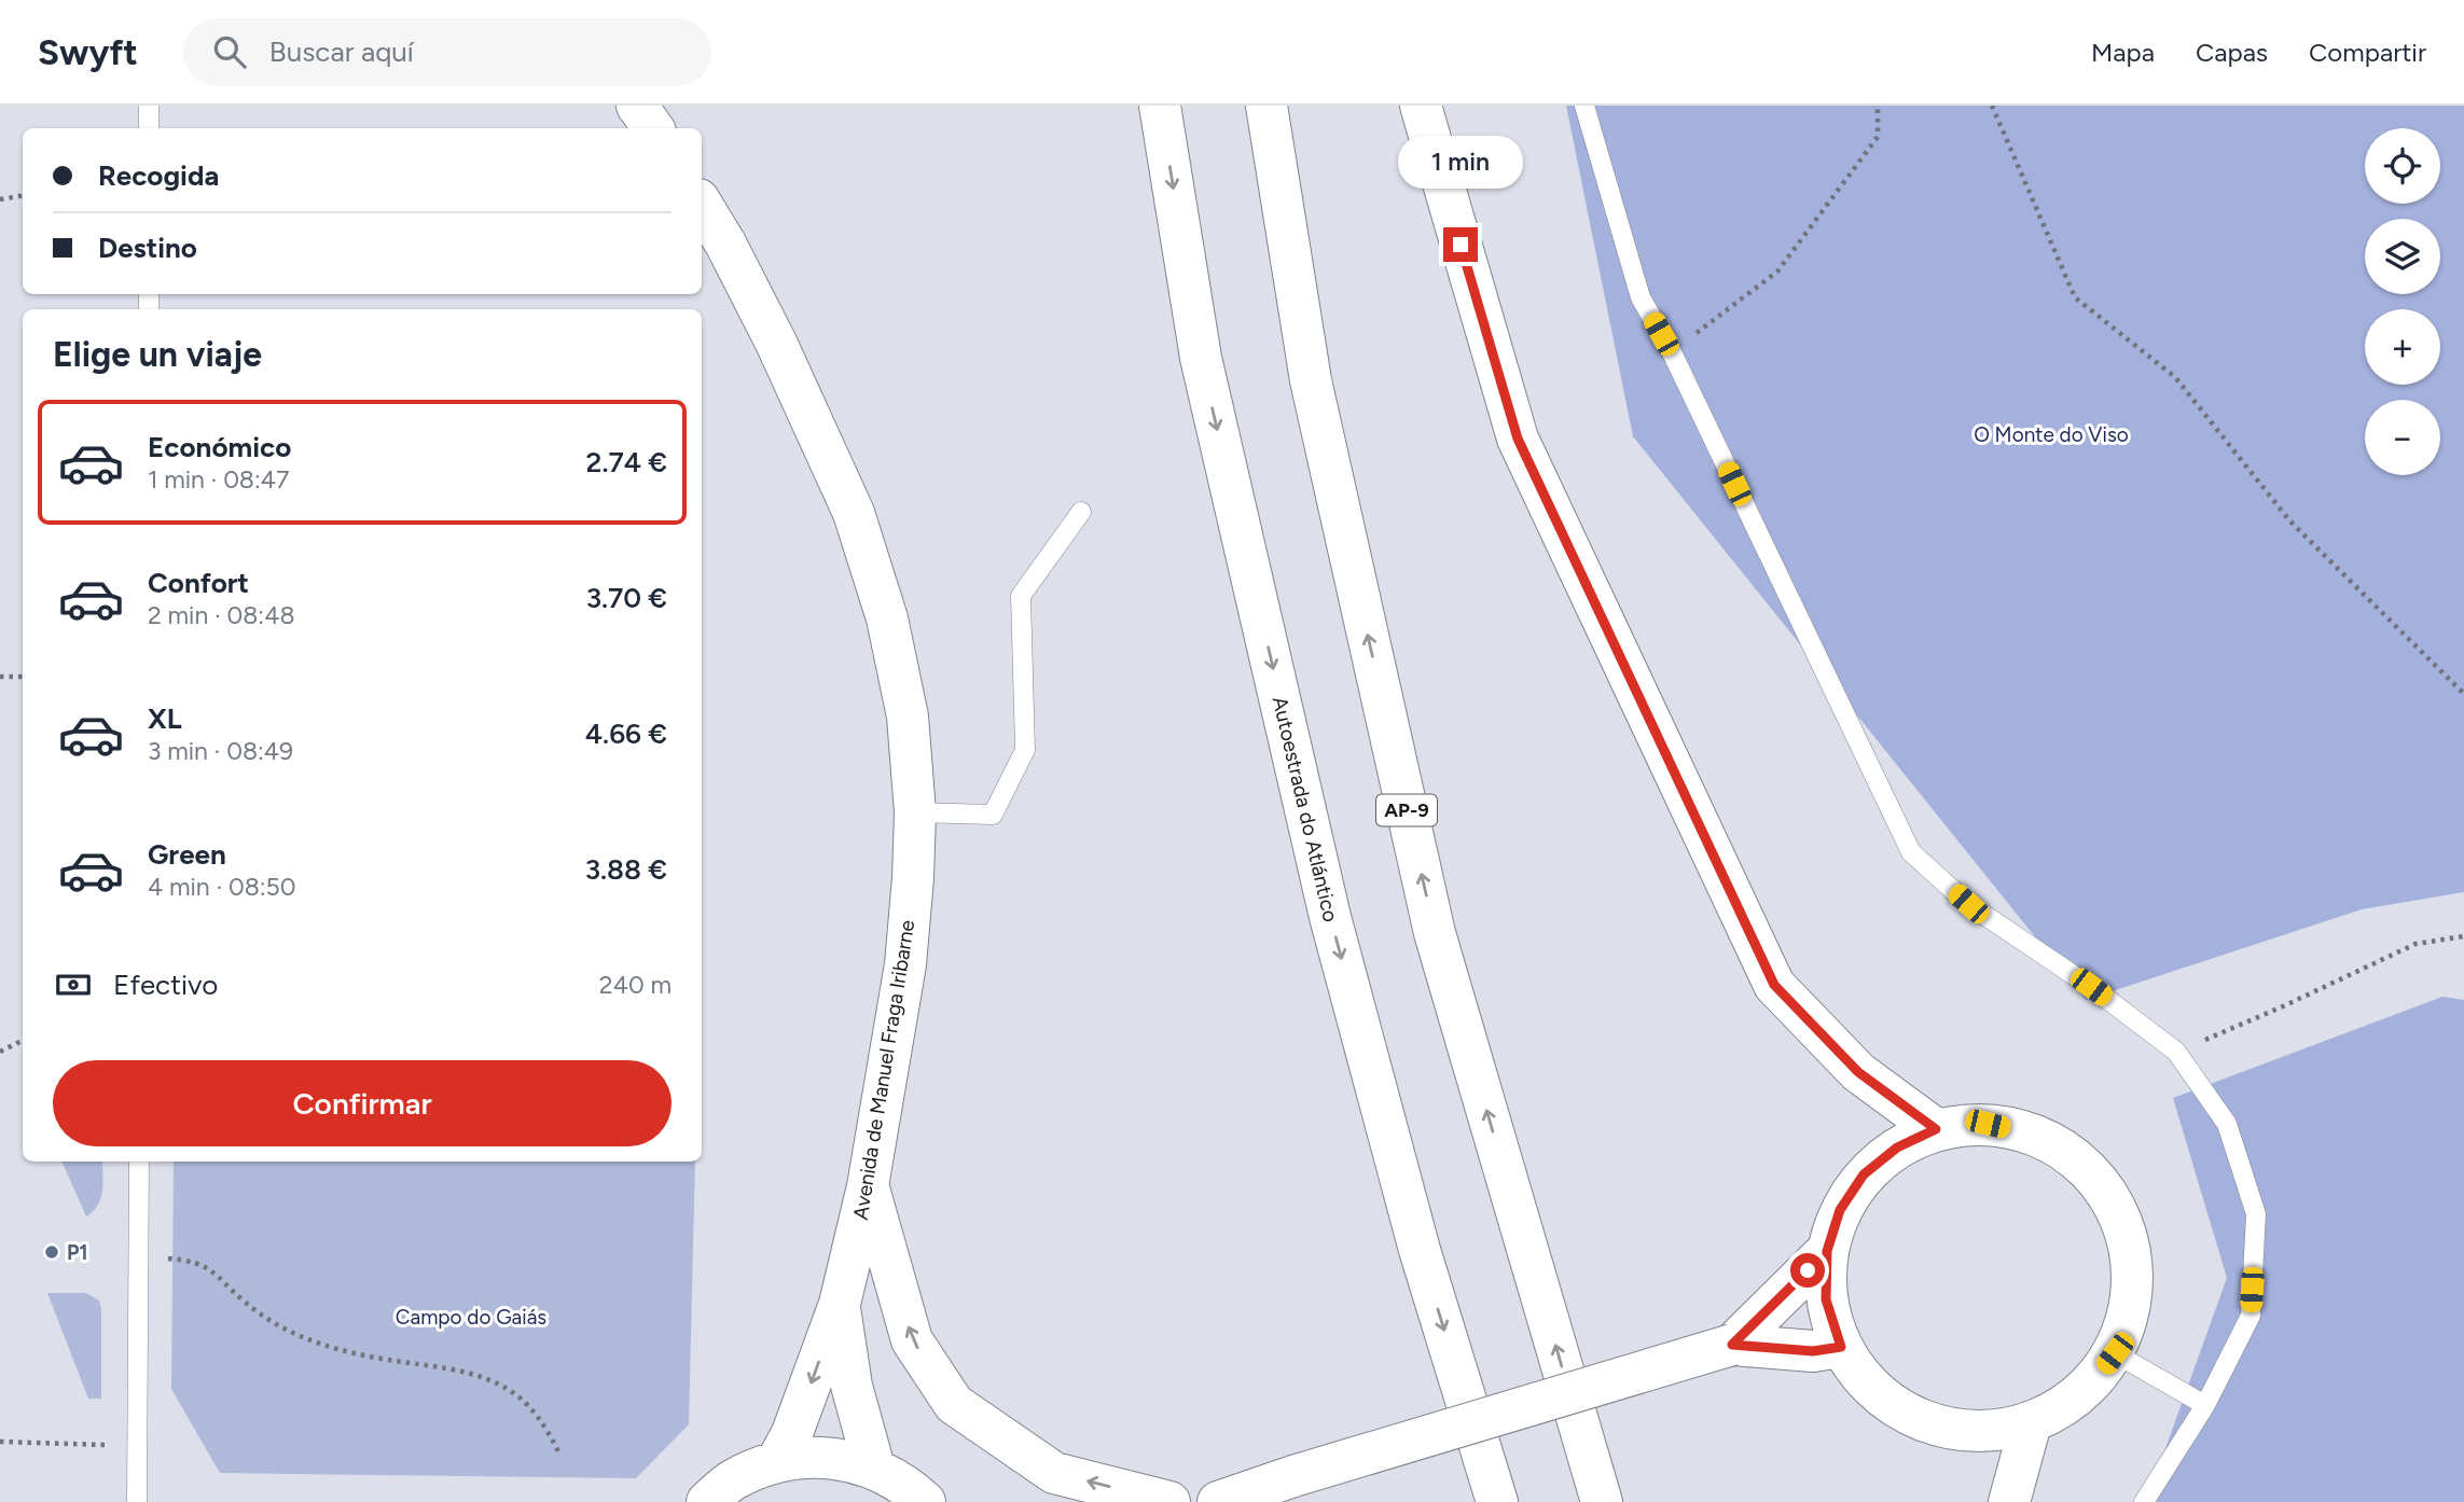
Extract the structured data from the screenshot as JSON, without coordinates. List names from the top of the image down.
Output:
{
  "streets": {
    "main road": ["Autoestrada do Atlántico", "AP-9", "Avenida de Manuel Fraga Iribarne"]
  },
  "parks": ["O Monte do Viso", "Campo do Gaiás"],
  "places": ["P1"],
  "page": {
    "header": "Swyft",
    "search": "Buscar aquí",
    "nav": ["Mapa", "Capas", "Compartir"],
    "map_buttons": ["+", "−"],
    "banner": ["Recogida", "Destino"],
    "bubble": "1 min",
    "heading": "Elige un viaje",
    "list": [
      {
        "name": "Económico",
        "note": "1 min · 08:47",
        "value": "2.74 €"
      },
      {
        "name": "Confort",
        "note": "2 min · 08:48",
        "value": "3.70 €"
      },
      {
        "name": "XL",
        "note": "3 min · 08:49",
        "value": "4.66 €"
      },
      {
        "name": "Green",
        "note": "4 min · 08:50",
        "value": "3.88 €"
      }
    ],
    "pay": ["Efectivo", "240 m"],
    "buttons": "Confirmar"
  }
}
